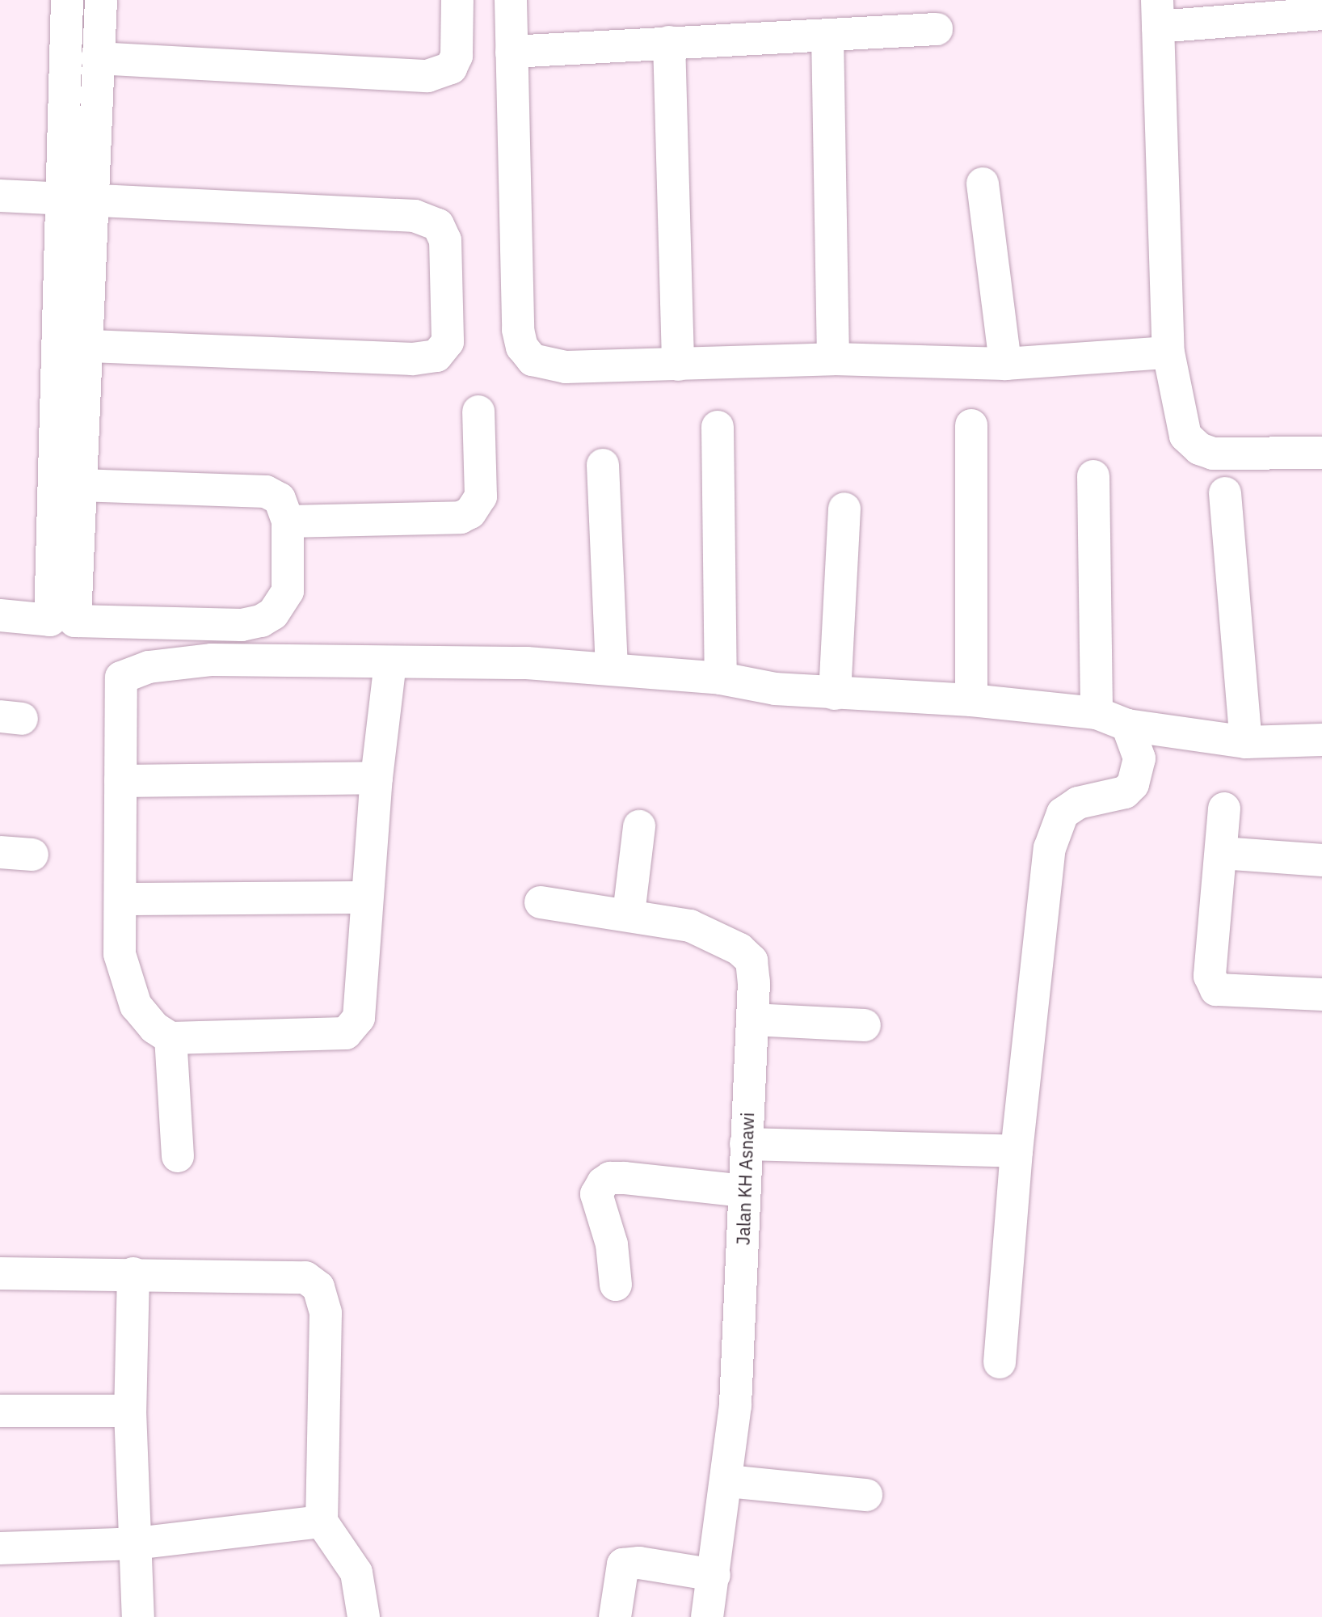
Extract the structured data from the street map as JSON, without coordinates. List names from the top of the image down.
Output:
{
  "streets": {
    "street": ["Jalan KH Asnawi"]
  }
}
